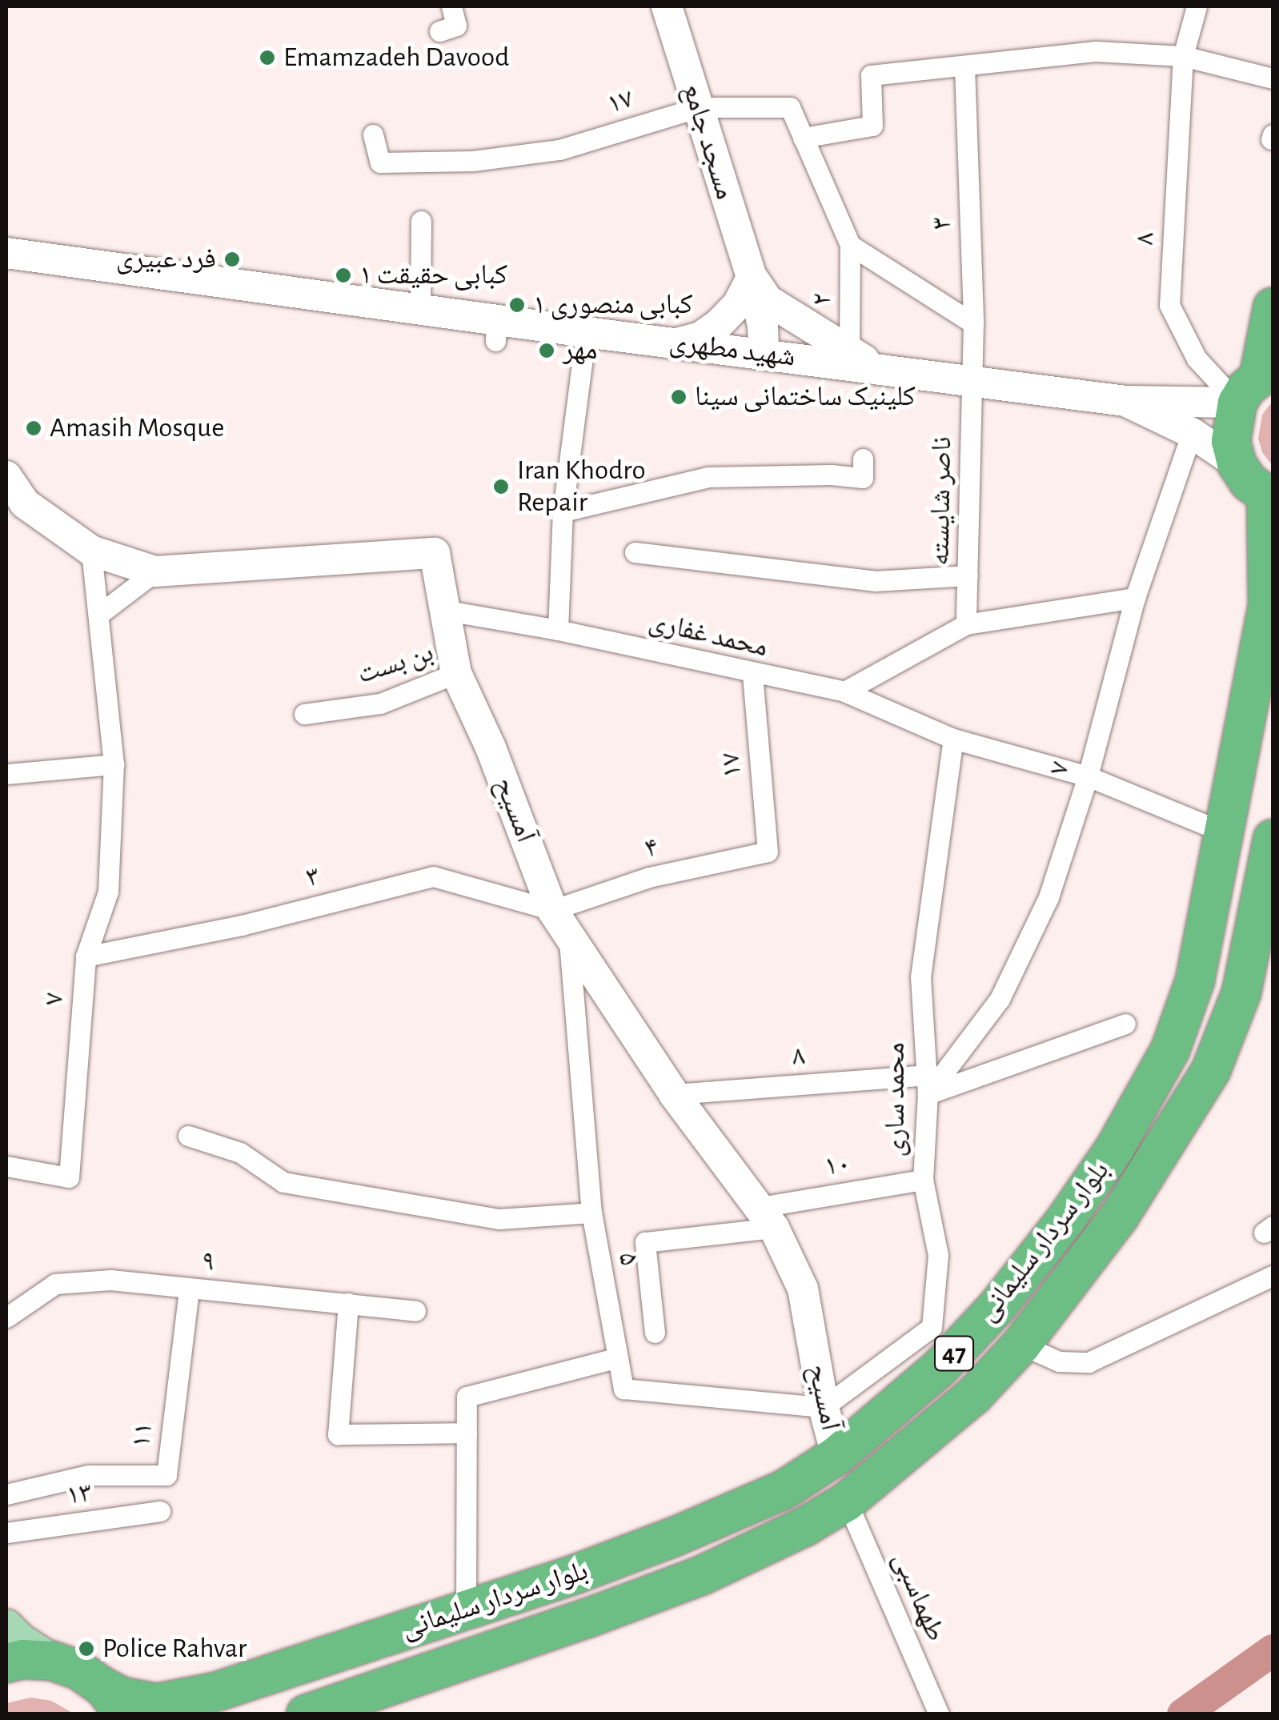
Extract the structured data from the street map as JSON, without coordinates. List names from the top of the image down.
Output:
{
  "streets": {
    "highway": ["بلوار سردار سلیمانی", "47"],
    "street": [
      "۱۷",
      "مسجد جامع",
      "۳",
      "۸",
      "۲",
      "شهید مطهری",
      "ناصر شایسته",
      "محمد غفاری",
      "بن بست",
      "۷",
      "آمسیح",
      "۴",
      "محمد ساری",
      "۱۰",
      "۵",
      "۹",
      "۱۱",
      "۱۳",
      "طهماسبی"
    ]
  },
  "crossings": [
    ["۱۷", "مسجد جامع"],
    ["۱۷", "محمد غفاری"],
    ["۱۷", "۴"],
    ["مسجد جامع", "شهید مطهری"],
    ["۳", "شهید مطهری"],
    ["۳", "ناصر شایسته"],
    ["۳", "۷"],
    ["۳", "آمسیح"],
    ["۳", "۴"],
    ["۸", "۷"],
    ["۸", "آمسیح"],
    ["۸", "محمد ساری"],
    ["شهید مطهری", "ناصر شایسته"],
    ["محمد غفاری", "۷"],
    ["محمد غفاری", "آمسیح"],
    ["محمد غفاری", "محمد ساری"],
    ["محمد غفاری", "بلوار سردار سلیمانی"],
    ["بن بست", "آمسیح"],
    ["۷", "آمسیح"],
    ["۷", "محمد ساری"],
    ["آمسیح", "۴"],
    ["آمسیح", "محمد ساری"],
    ["آمسیح", "۱۰"],
    ["آمسیح", "بلوار سردار سلیمانی"],
    ["آمسیح", "۵"],
    ["محمد ساری", "۱۰"],
    ["محمد ساری", "۵"],
    ["بلوار سردار سلیمانی", "47"],
    ["بلوار سردار سلیمانی", "طهماسبی"],
    ["۹", "۱۱"]
  ],
  "places": [
    "Emamzadeh Davood",
    "فرد عبیری",
    "کبابی حقیقت ۱",
    "کبابی منصوری ۱",
    "مهر",
    "کلینیک ساختمانی سینا",
    "Amasih Mosque",
    "Iran Khodro Repair",
    "Police Rahvar"
  ]
}
